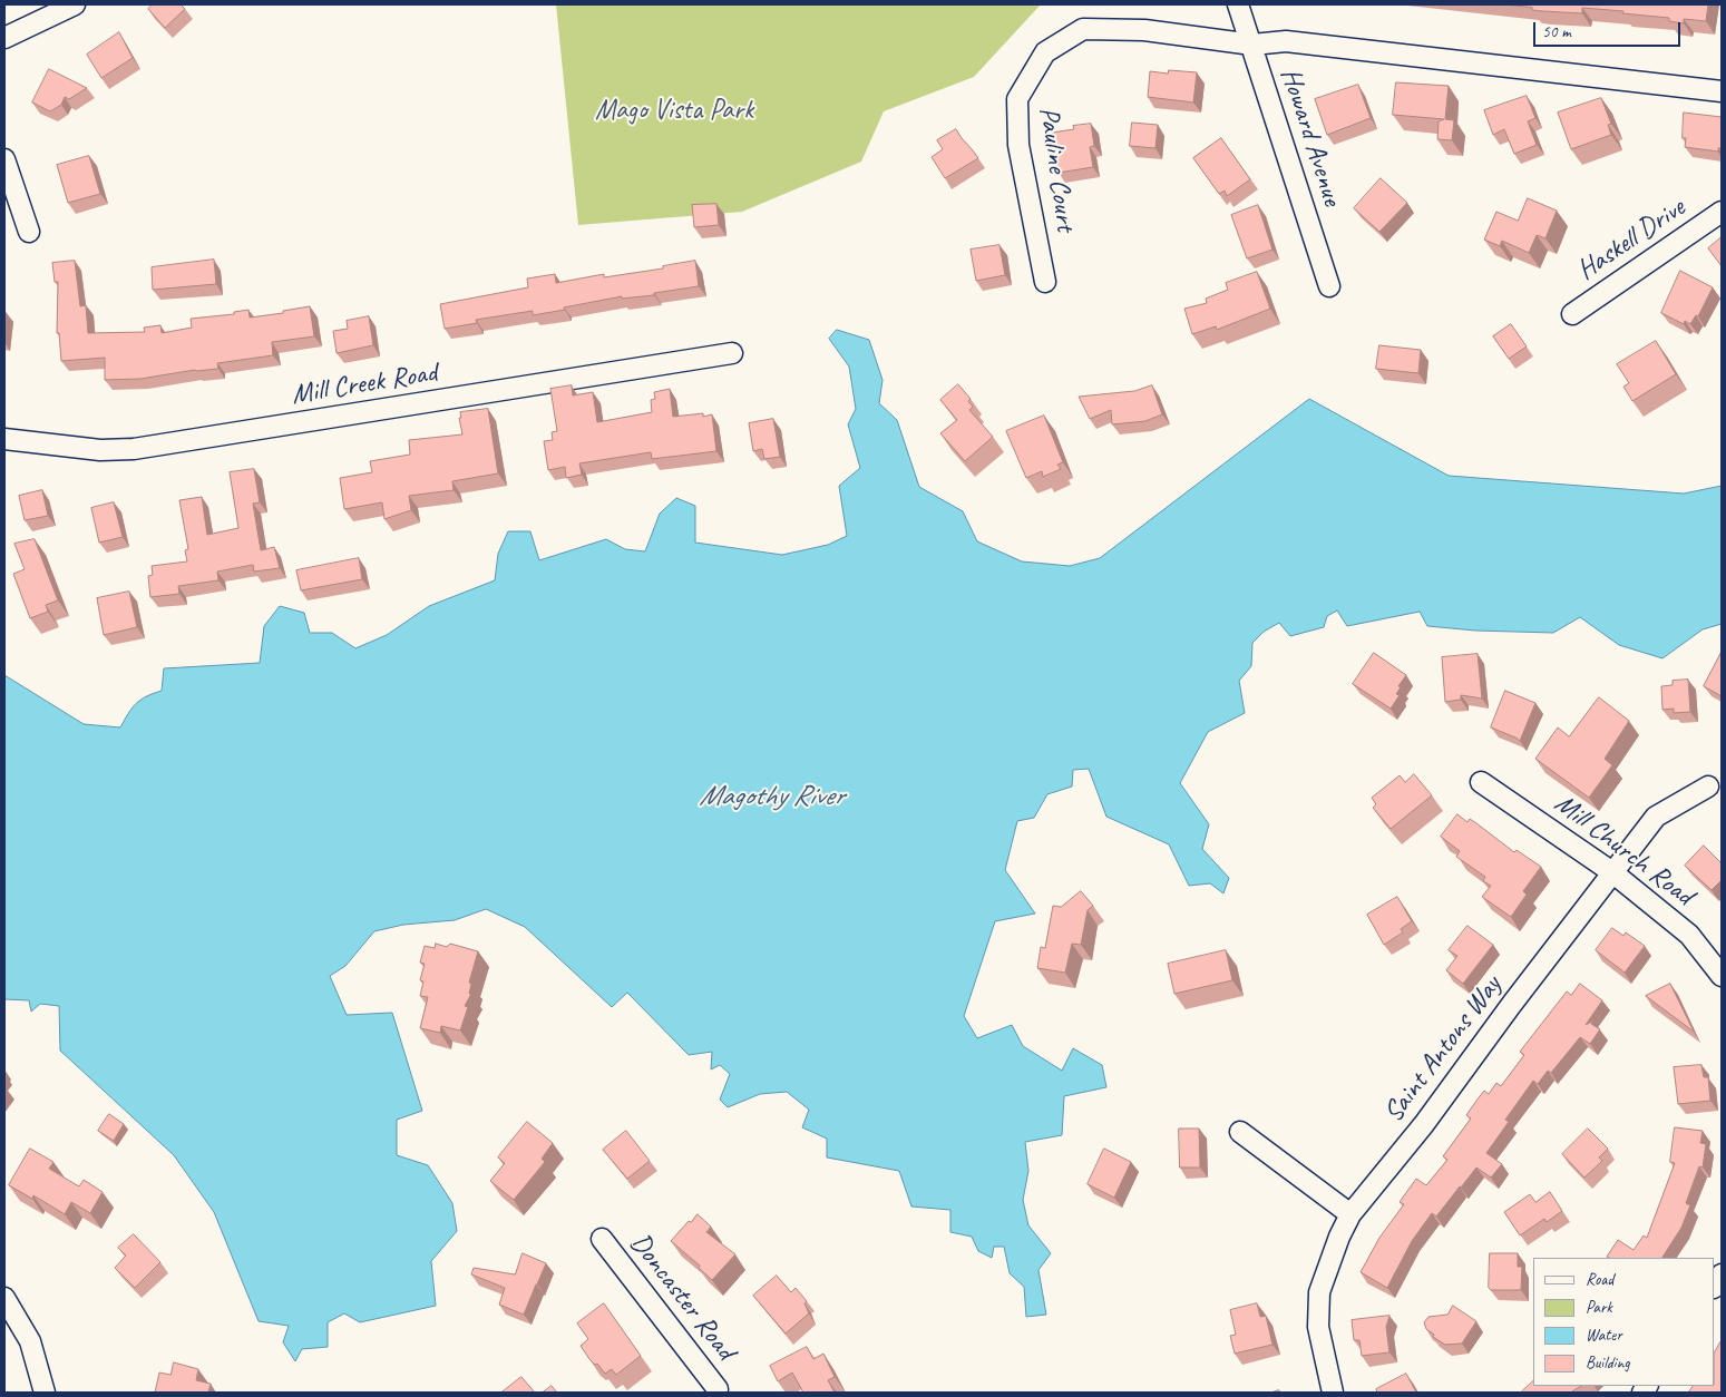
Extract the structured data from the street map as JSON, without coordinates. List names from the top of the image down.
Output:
{
  "streets": {
    "street": [
      "Howard Avenue",
      "Pauline Court",
      "Haskell Drive",
      "Mill Creek Road",
      "Mill Church Road",
      "Saint Antons Way",
      "Doncaster Road"
    ]
  },
  "crossings": [
    ["Howard Avenue", "Pauline Court"],
    ["Mill Church Road", "Saint Antons Way"]
  ],
  "water": ["Magothy River"],
  "parks": ["Mago Vista Park"],
  "legend": [
    "Road",
    "Park",
    "Water",
    "Building"
  ],
  "scale_bar": "50 m"
}
